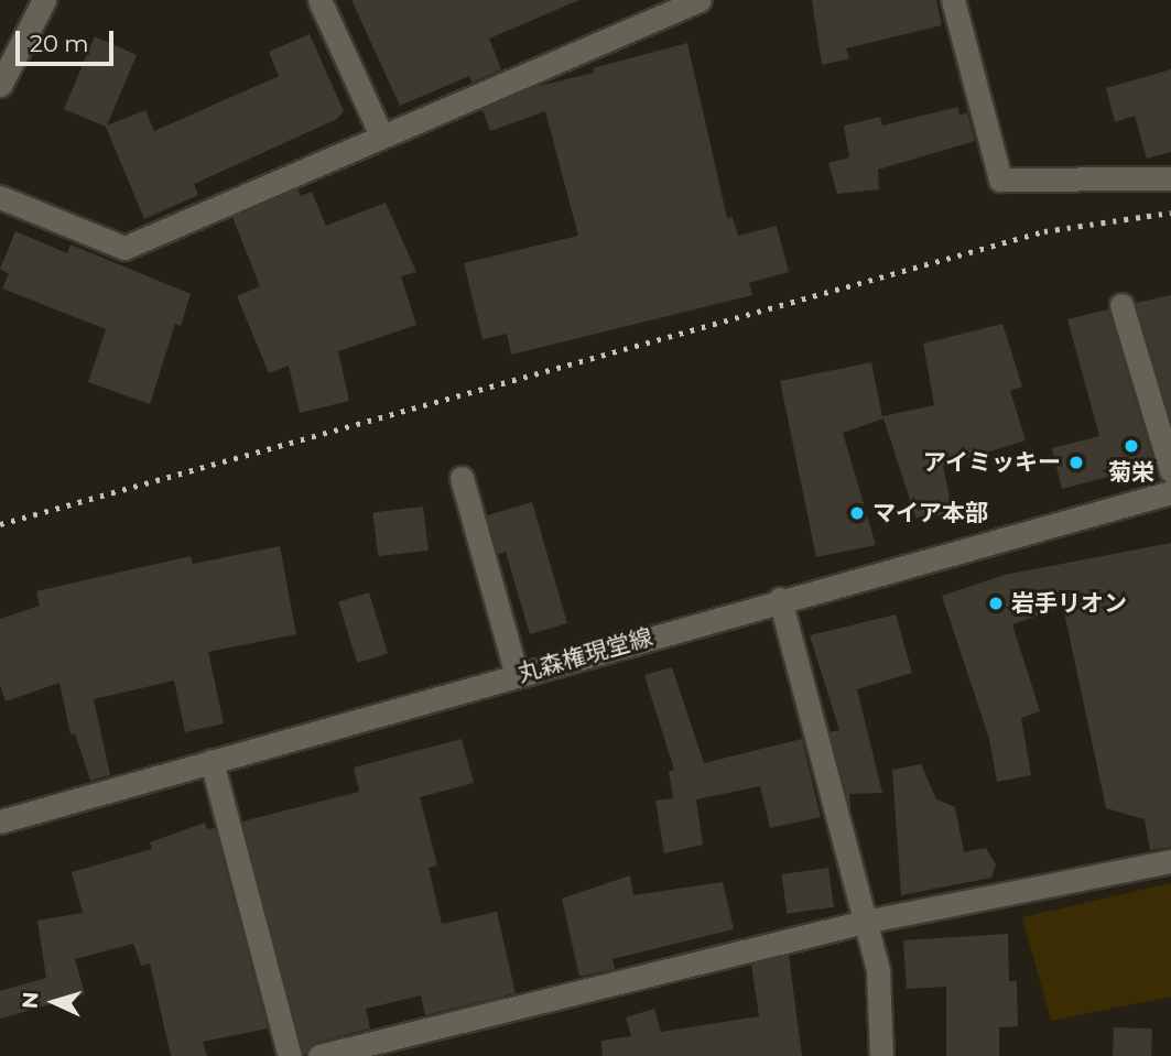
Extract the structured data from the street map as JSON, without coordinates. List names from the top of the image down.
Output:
{
  "streets": {
    "street": ["丸森権現堂線"]
  },
  "places": [
    "菊栄",
    "アイミッキー",
    "マイア本部",
    "岩手リオン"
  ],
  "scale_bar": "20 m",
  "north": "left"
}
